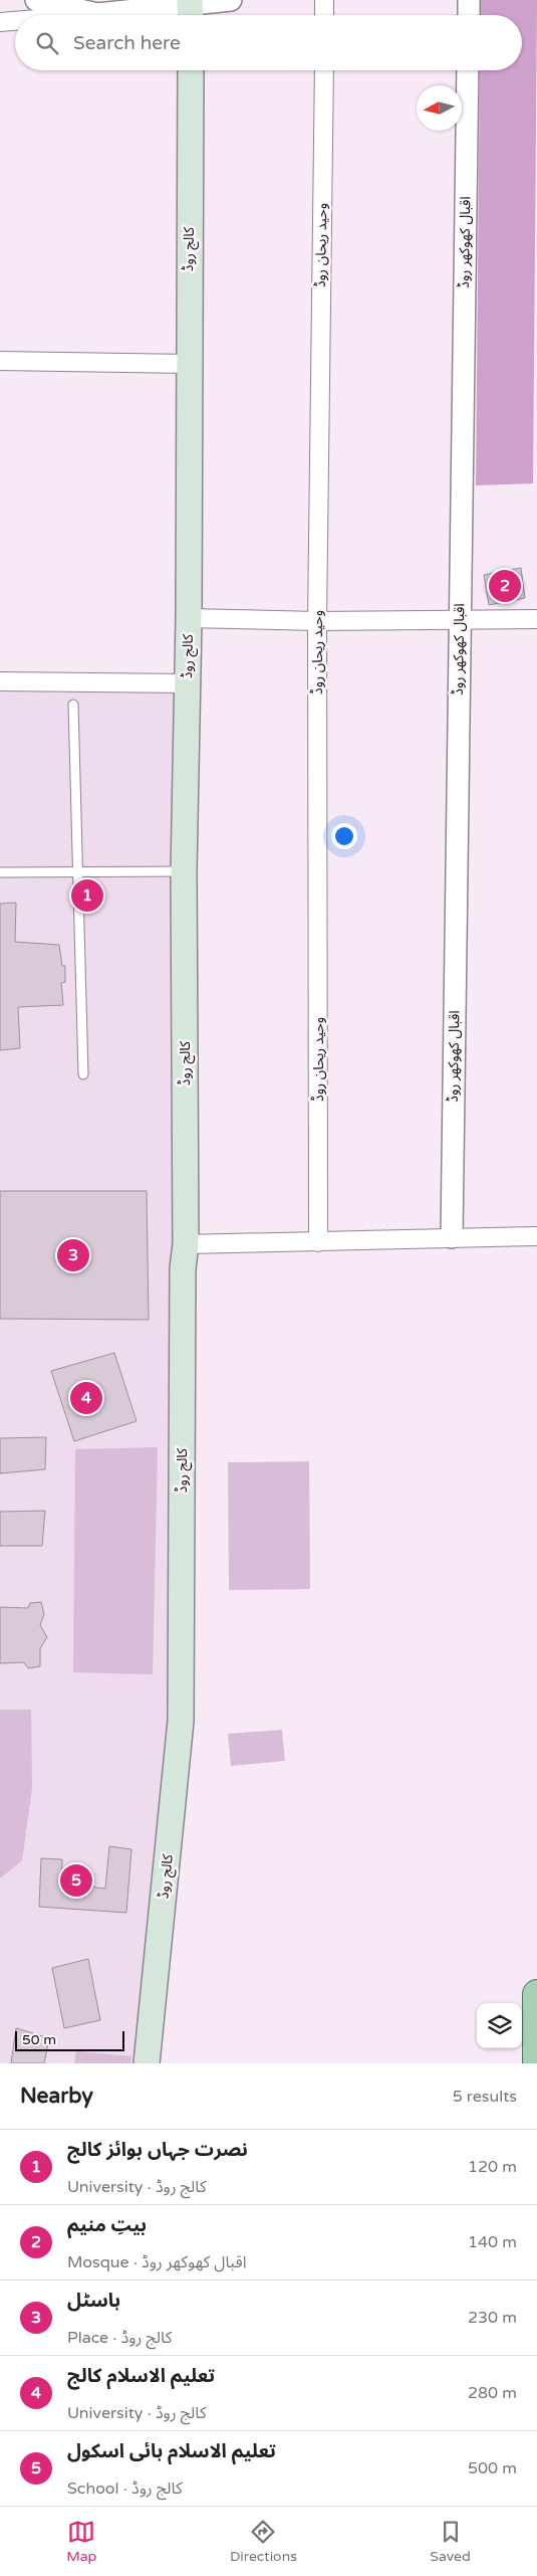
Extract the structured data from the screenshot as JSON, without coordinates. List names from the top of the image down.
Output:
{
  "streets": {
    "main road": ["کالج روڈ"],
    "street": ["اقبال کھوکھر روڈ", "وحید ریحان روڈ"]
  },
  "scale_bar": "50 m",
  "north": "left",
  "page": {
    "search": "Search here",
    "pins": [
      "2",
      "1",
      "3",
      "4",
      "5"
    ],
    "scale": "50 m",
    "heading": ["Nearby", "5 results"],
    "list": [
      {
        "mark": "1",
        "name": "نصرت جہاں بوائز کالج",
        "note": "University · کالج روڈ",
        "value": "120 m"
      },
      {
        "mark": "2",
        "name": "بیتِ منیم",
        "note": "Mosque · اقبال کھوکھر روڈ",
        "value": "140 m"
      },
      {
        "mark": "3",
        "name": "ہاسٹل",
        "note": "Place · کالج روڈ",
        "value": "230 m"
      },
      {
        "mark": "4",
        "name": "تعلیم الاسلام کالج",
        "note": "University · کالج روڈ",
        "value": "280 m"
      },
      {
        "mark": "5",
        "name": "تعلیم الاسلام ہائی اسکول",
        "note": "School · کالج روڈ",
        "value": "500 m"
      }
    ],
    "nav": ["Map", "Directions", "Saved"]
  }
}
